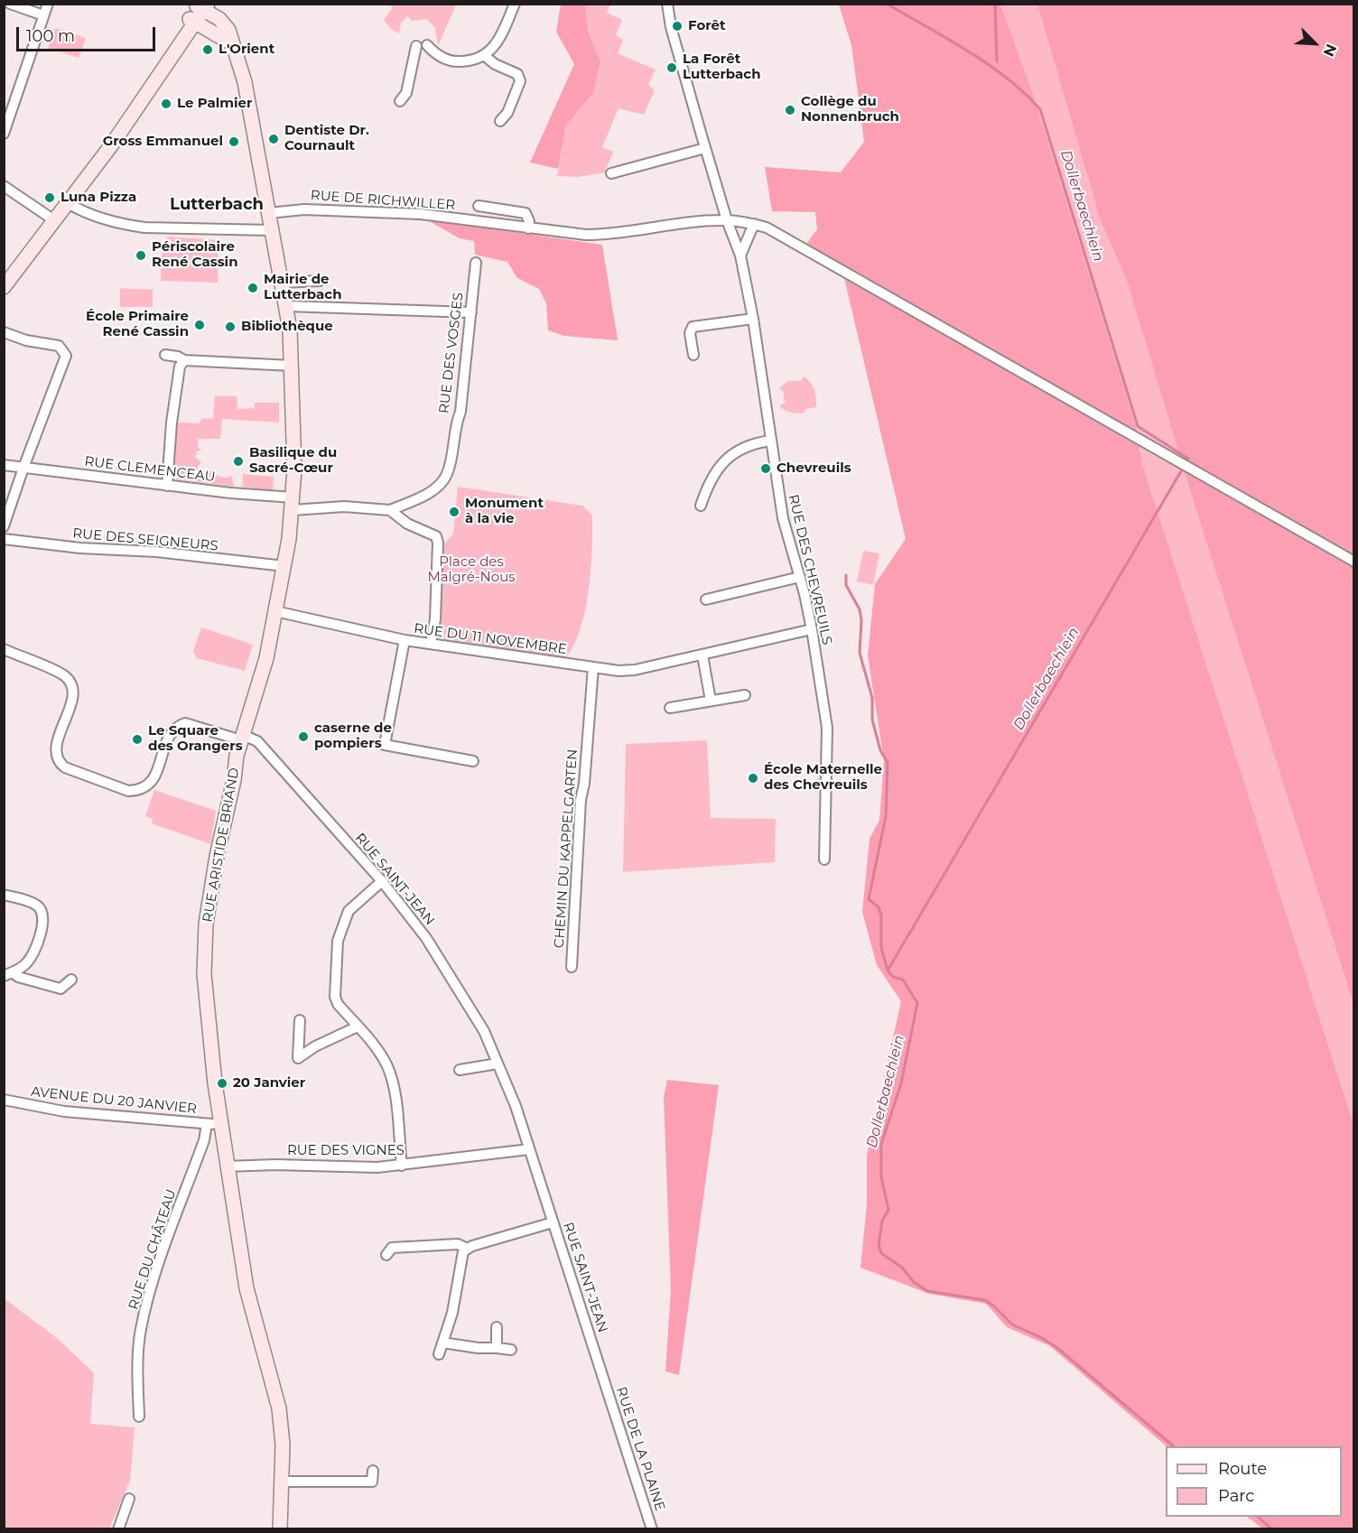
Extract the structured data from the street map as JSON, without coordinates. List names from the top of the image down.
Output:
{
  "streets": {
    "main road": ["RUE ARISTIDE BRIAND"],
    "street": [
      "RUE DE RICHWILLER",
      "RUE DES VOSGES",
      "RUE CLEMENCEAU",
      "RUE DES SEIGNEURS",
      "RUE DES CHEVREUILS",
      "RUE DU 11 NOVEMBRE",
      "CHEMIN DU KAPPELGARTEN",
      "RUE SAINT-JEAN",
      "AVENUE DU 20 JANVIER",
      "RUE DES VIGNES",
      "RUE DU CHÂTEAU",
      "RUE DE LA PLAINE"
    ]
  },
  "crossings": [
    ["RUE DE RICHWILLER", "RUE DES CHEVREUILS"],
    ["RUE DE RICHWILLER", "RUE ARISTIDE BRIAND"],
    ["RUE DES VOSGES", "RUE CLEMENCEAU"],
    ["RUE CLEMENCEAU", "RUE ARISTIDE BRIAND"],
    ["RUE DES SEIGNEURS", "RUE ARISTIDE BRIAND"],
    ["RUE DES CHEVREUILS", "RUE DU 11 NOVEMBRE"],
    ["RUE DU 11 NOVEMBRE", "RUE ARISTIDE BRIAND"],
    ["RUE DU 11 NOVEMBRE", "CHEMIN DU KAPPELGARTEN"],
    ["RUE ARISTIDE BRIAND", "RUE SAINT-JEAN"],
    ["RUE ARISTIDE BRIAND", "AVENUE DU 20 JANVIER"],
    ["RUE ARISTIDE BRIAND", "RUE DES VIGNES"],
    ["RUE ARISTIDE BRIAND", "RUE DU CHÂTEAU"],
    ["RUE SAINT-JEAN", "RUE DES VIGNES"],
    ["RUE SAINT-JEAN", "RUE DE LA PLAINE"],
    ["AVENUE DU 20 JANVIER", "RUE DU CHÂTEAU"]
  ],
  "districts": ["Lutterbach"],
  "water": ["Dollerbaechlein"],
  "parks": ["Place des Malgré-Nous"],
  "places": [
    "Forêt",
    "L'Orient",
    "La Forêt Lutterbach",
    "Le Palmier",
    "Collège du Nonnenbruch",
    "Dentiste Dr. Cournault",
    "Gross Emmanuel",
    "Luna Pizza",
    "Périscolaire René Cassin",
    "Mairie de Lutterbach",
    "École Primaire René Cassin",
    "Bibliothèque",
    "Basilique du Sacré-Cœur",
    "Chevreuils",
    "Monument à la vie",
    "caserne de pompiers",
    "Le Square des Orangers",
    "École Maternelle des Chevreuils",
    "20 Janvier"
  ],
  "legend": ["Route", "Parc"],
  "scale_bar": "100 m",
  "north": "bottom right"
}
